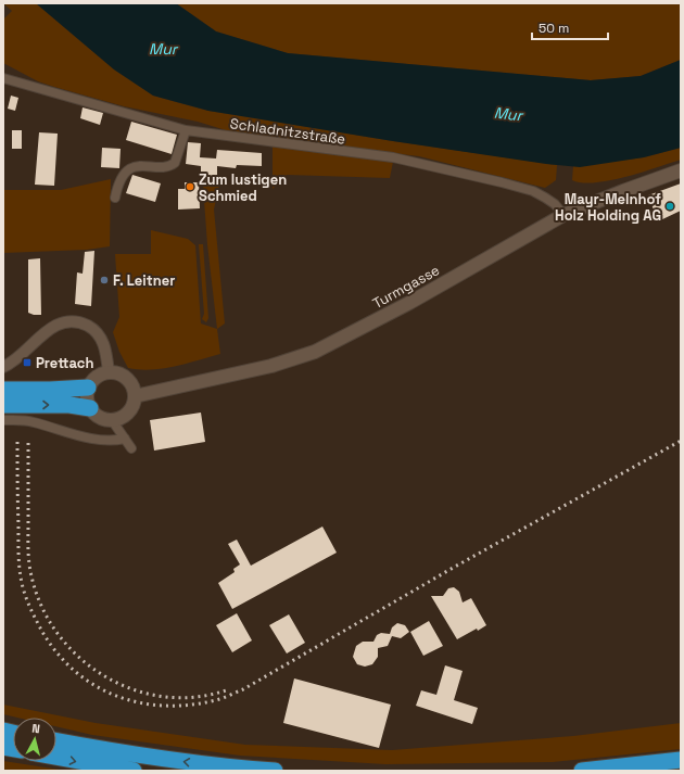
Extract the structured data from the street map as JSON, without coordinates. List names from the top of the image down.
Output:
{
  "streets": {
    "main road": ["Turmgasse"],
    "street": ["Schladnitzstraße"]
  },
  "crossings": [
    ["Schladnitzstraße", "Turmgasse"]
  ],
  "water": ["Mur"],
  "places": {
    "other": ["Zum lustigen Schmied", "Mayr-Melnhof Holz Holding AG", "F. Leitner"],
    "transit": ["Prettach"]
  },
  "scale_bar": "50 m",
  "north": "top"
}
